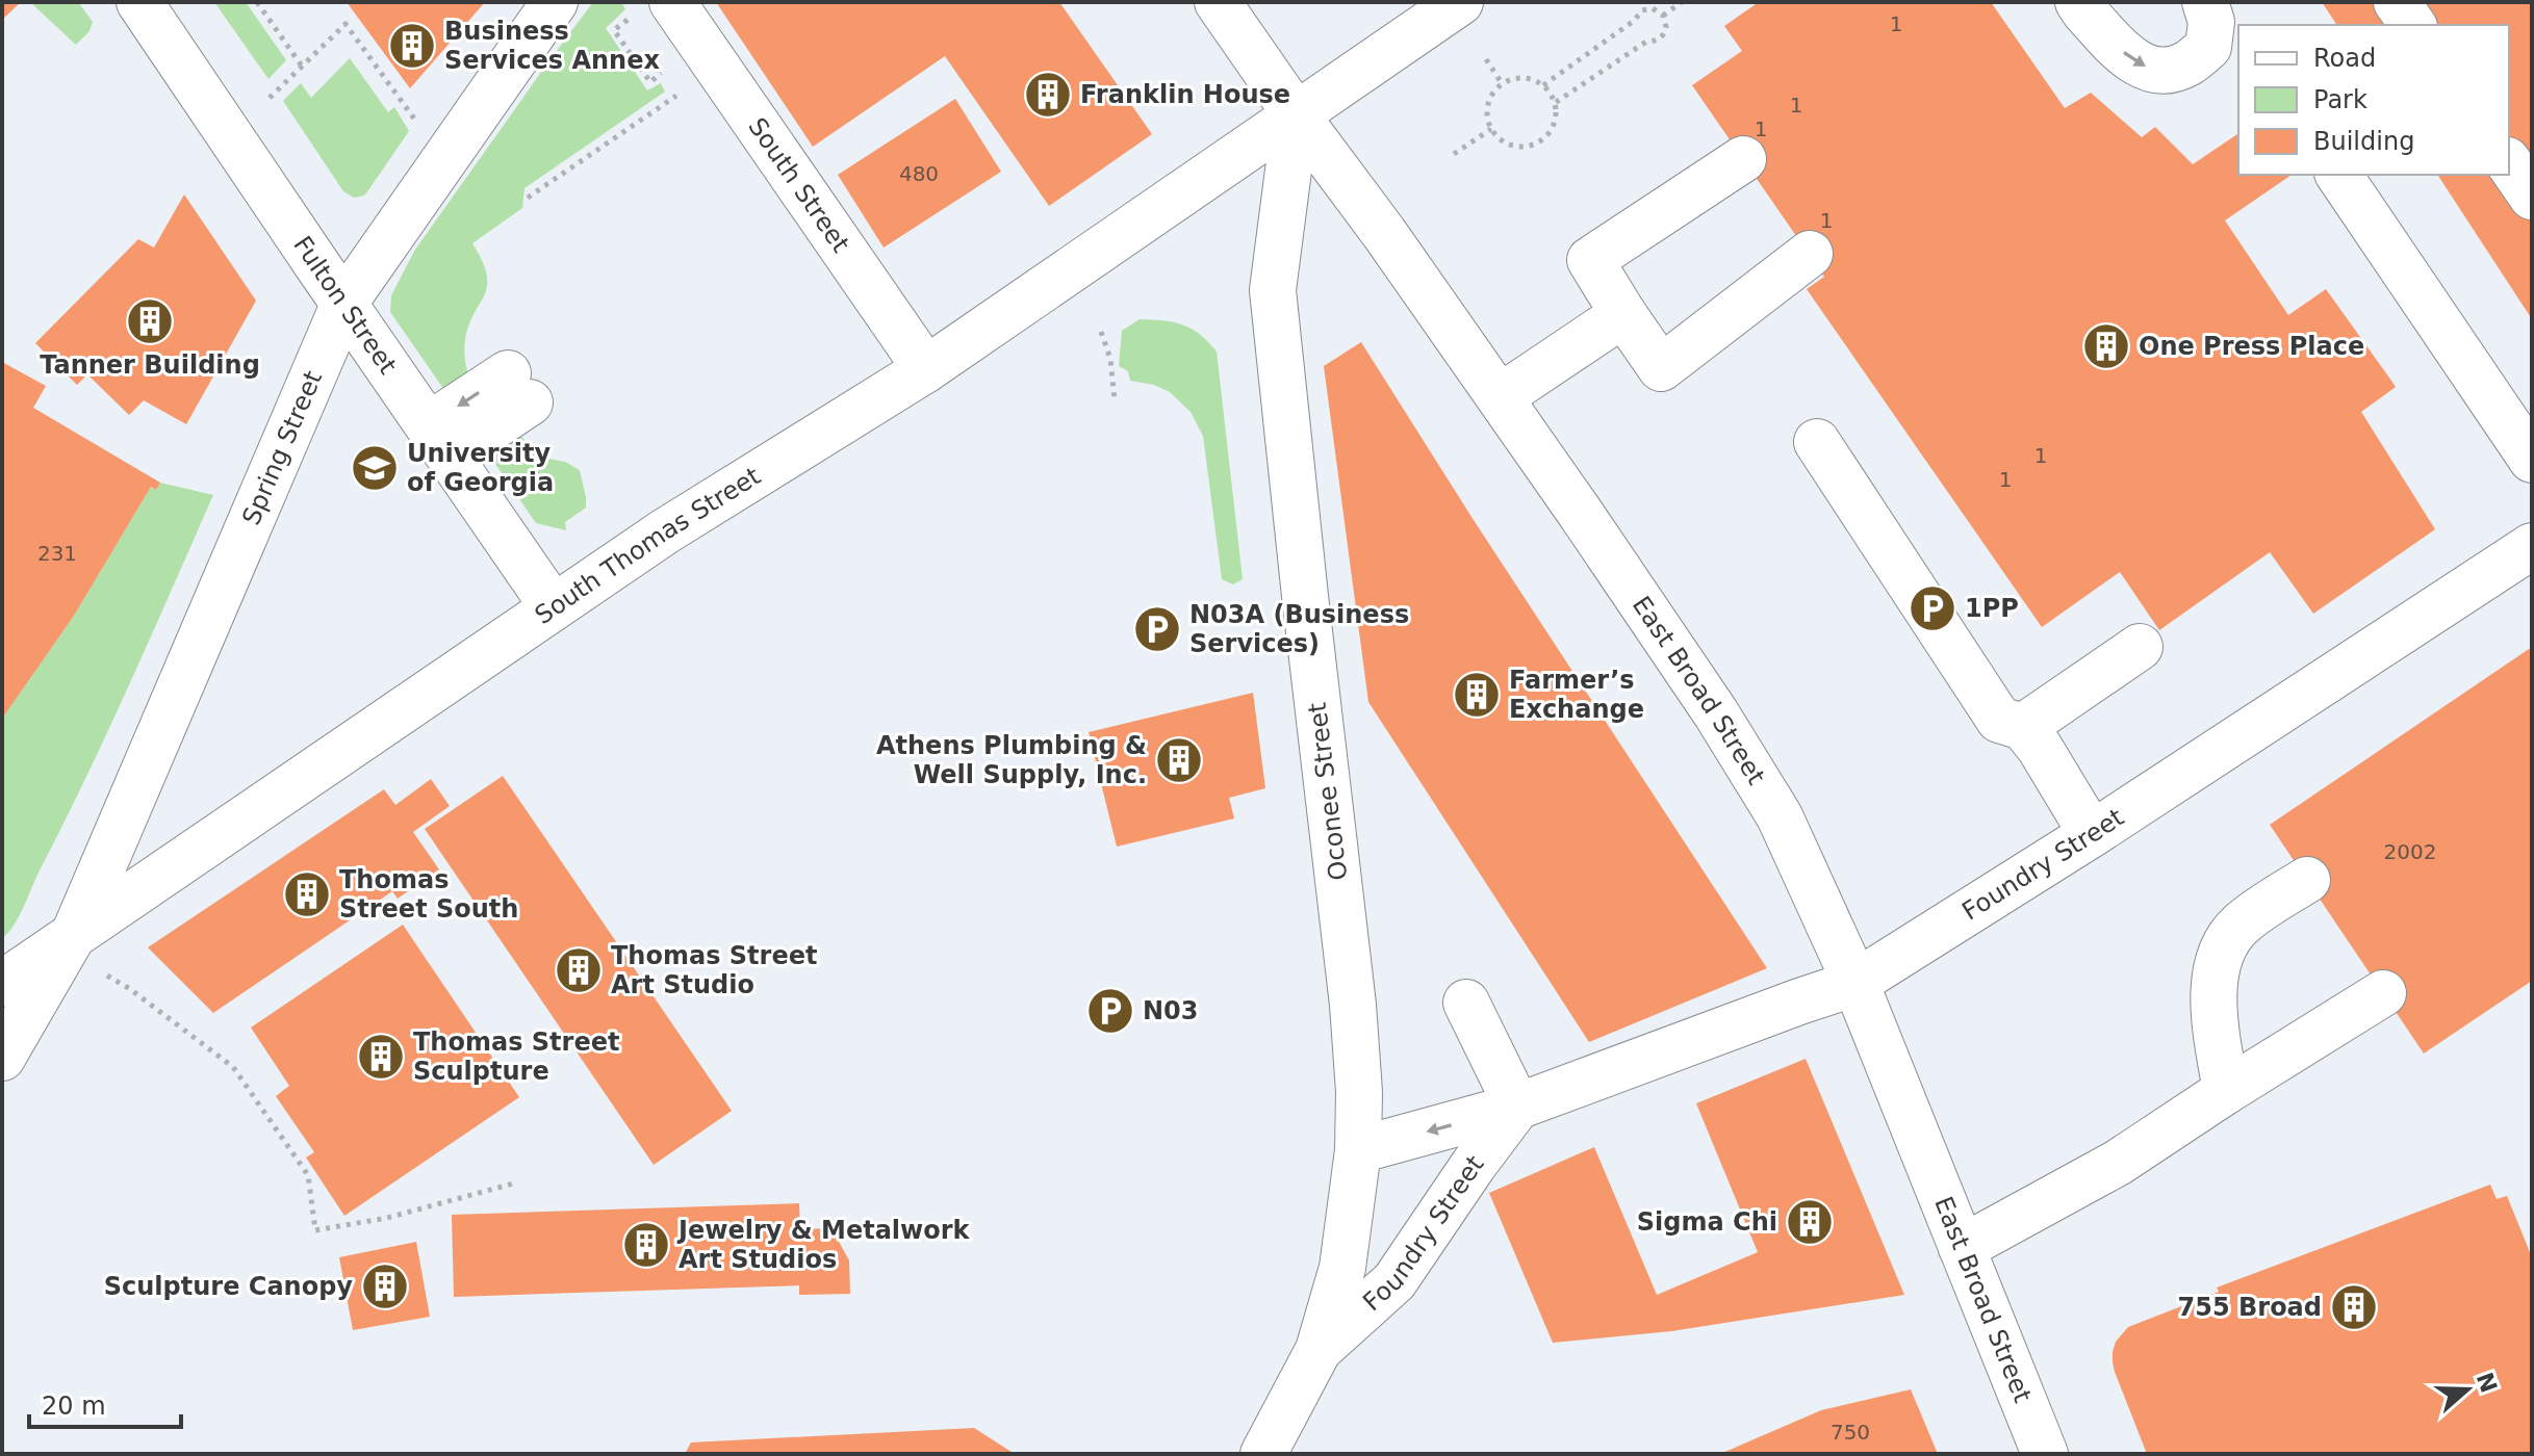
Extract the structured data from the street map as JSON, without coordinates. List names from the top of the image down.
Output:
{
  "streets": {
    "street": [
      "South Street",
      "Fulton Street",
      "Spring Street",
      "South Thomas Street",
      "East Broad Street",
      "Oconee Street",
      "Foundry Street"
    ]
  },
  "crossings": [
    ["South Street", "South Thomas Street"],
    ["Fulton Street", "Spring Street"],
    ["Fulton Street", "South Thomas Street"],
    ["Spring Street", "South Thomas Street"],
    ["South Thomas Street", "East Broad Street"],
    ["South Thomas Street", "Oconee Street"],
    ["East Broad Street", "Oconee Street"],
    ["East Broad Street", "Foundry Street"],
    ["Oconee Street", "Foundry Street"]
  ],
  "places": {
    "building": [
      "Business Services Annex",
      "Franklin House",
      "Tanner Building",
      "One Press Place",
      "Farmer’s Exchange",
      "Athens Plumbing & Well Supply, Inc.",
      "Thomas Street South",
      "Thomas Street Art Studio",
      "Thomas Street Sculpture",
      "Sigma Chi",
      "Jewelry & Metalwork Art Studios",
      "Sculpture Canopy",
      "755 Broad"
    ],
    "school or university": ["University of Georgia"],
    "parking": ["1PP", "N03A (Business Services)", "N03"]
  },
  "house_numbers": [
    "1",
    "1",
    "1",
    "480",
    "1",
    "1",
    "1",
    "231",
    "2002",
    "750"
  ],
  "legend": ["Road", "Park", "Building"],
  "scale_bar": "20 m",
  "north": "right"
}
